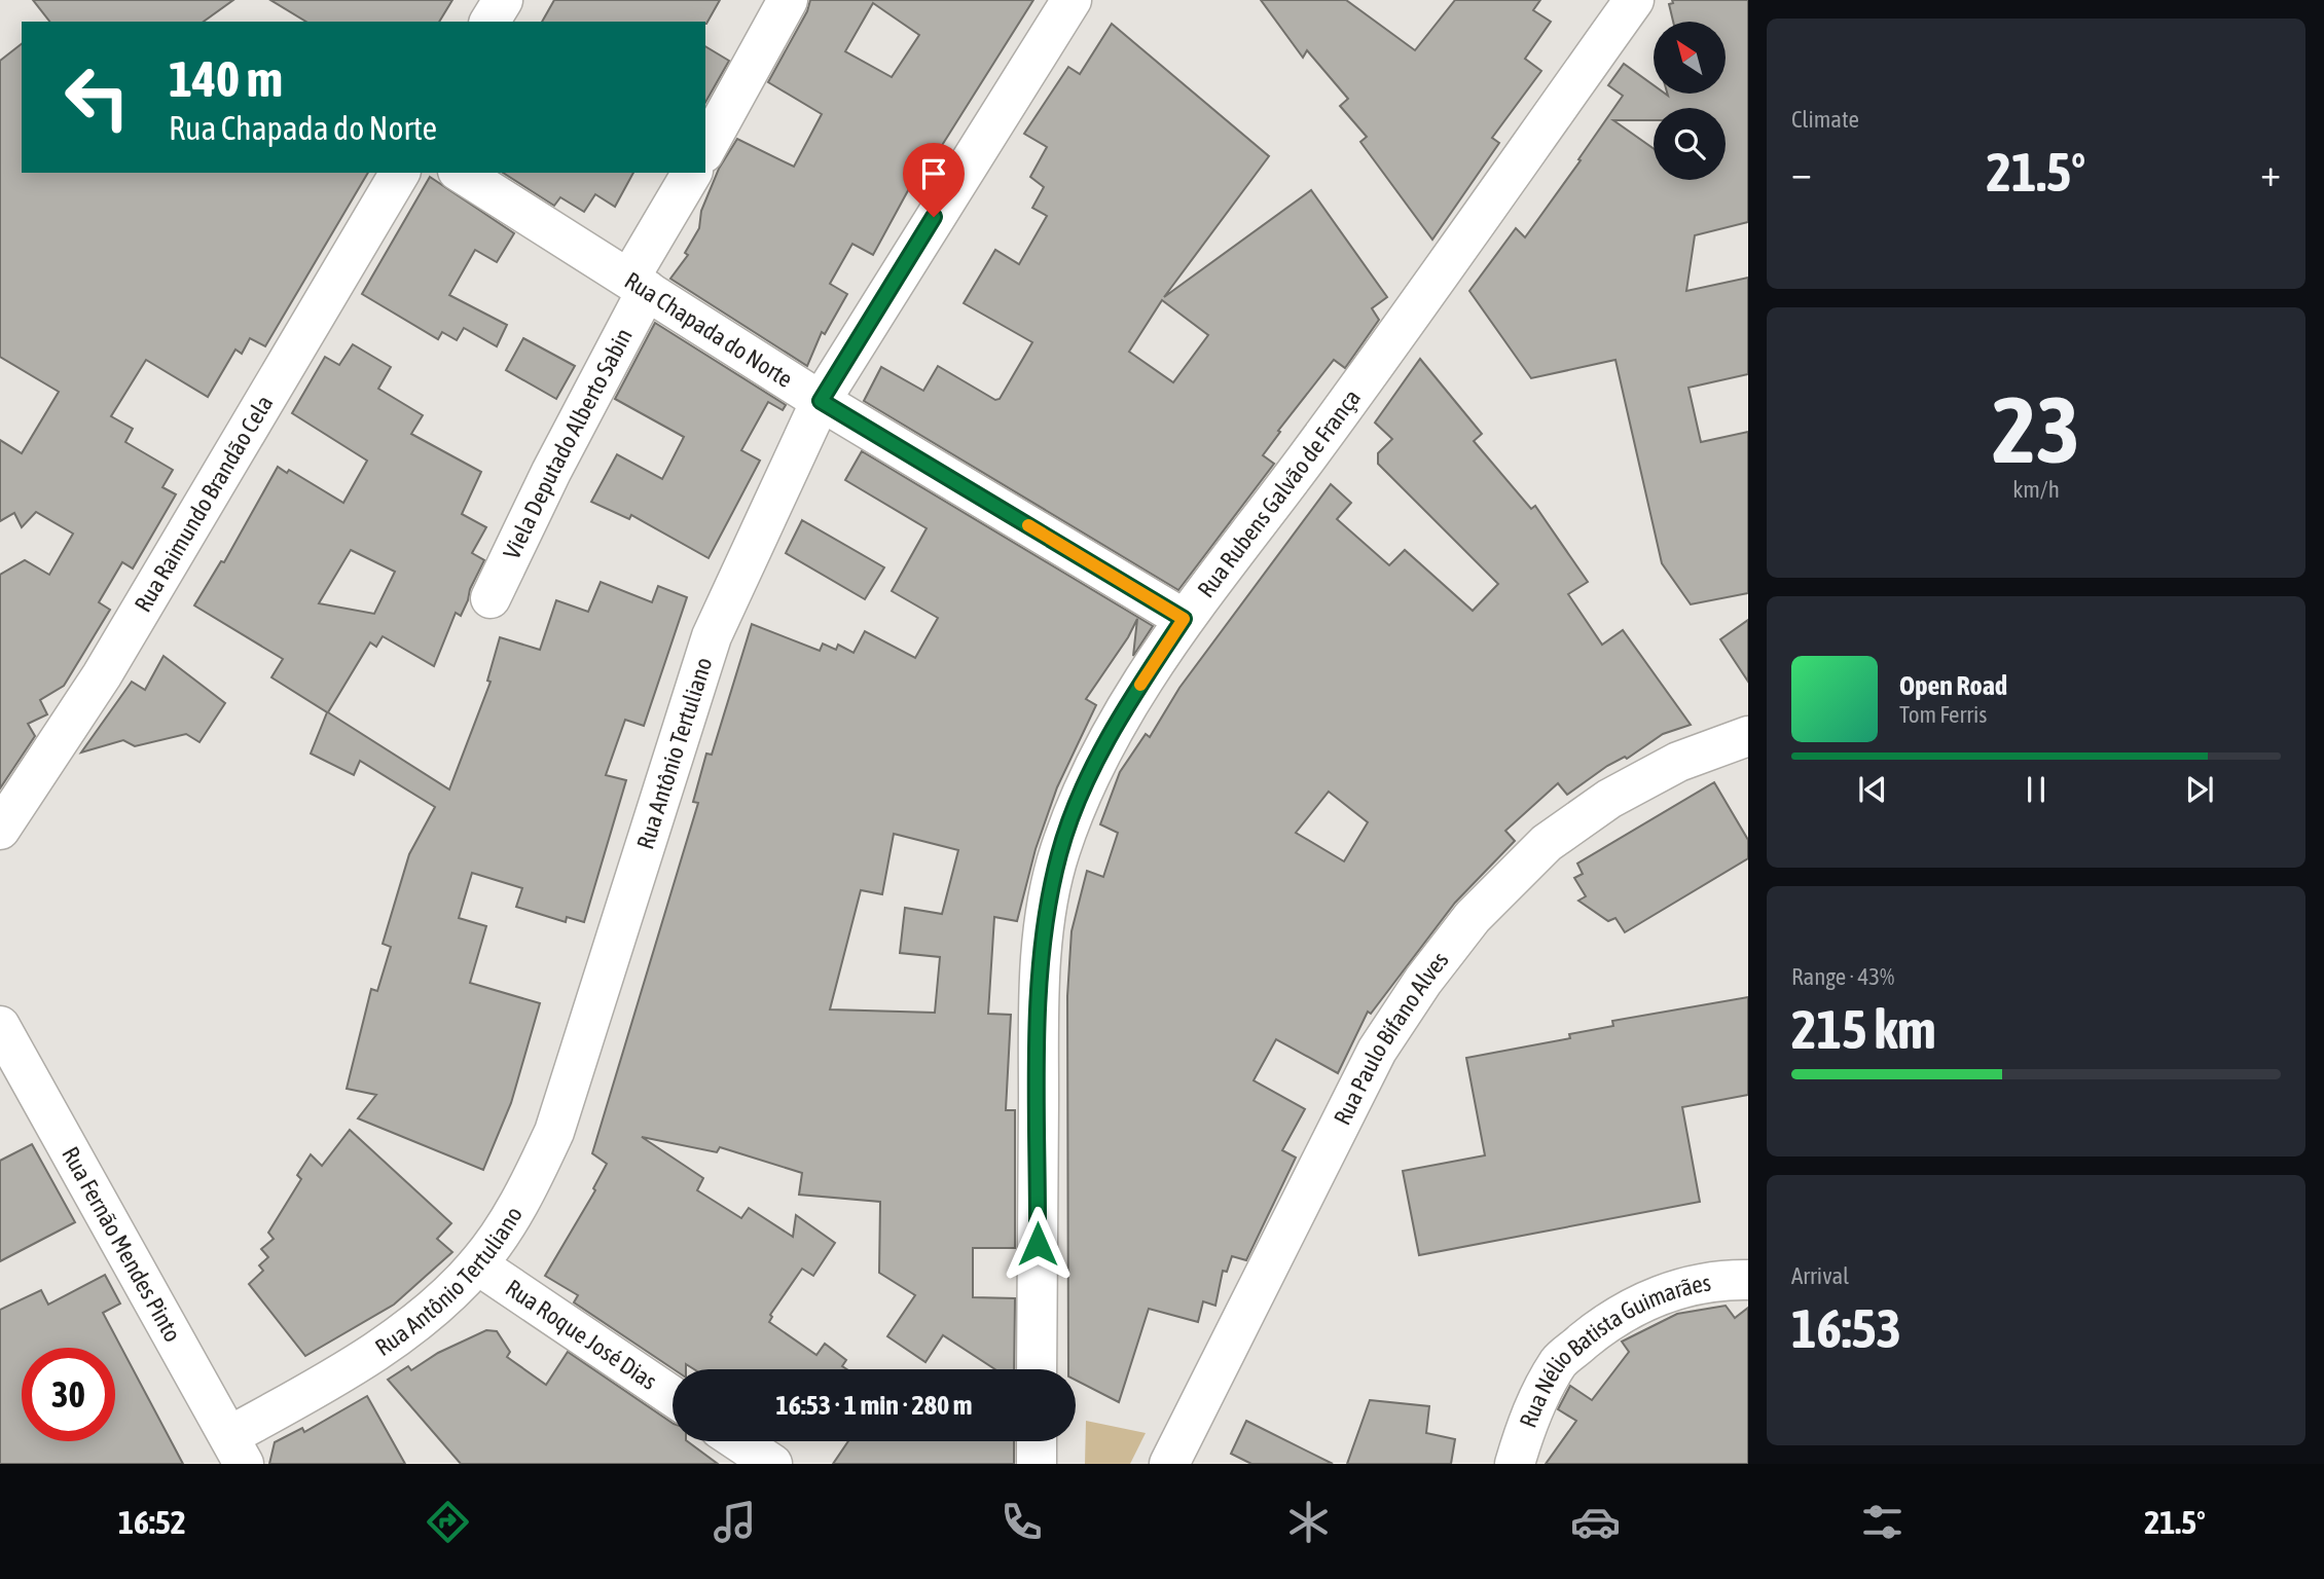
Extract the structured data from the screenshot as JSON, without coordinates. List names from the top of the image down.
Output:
{
  "streets": {
    "street": [
      "Rua Chapada do Norte",
      "Viela Deputado Alberto Sabin",
      "Rua Rubens Galvão de França",
      "Rua Raimundo Brandão Cela",
      "Rua Antônio Tertuliano",
      "Rua Paulo Bifano Alves",
      "Rua Fernão Mendes Pinto",
      "Rua Roque José Dias",
      "Rua Nélio Batista Guimarães"
    ]
  },
  "crossings": [
    ["Rua Chapada do Norte", "Viela Deputado Alberto Sabin"],
    ["Rua Chapada do Norte", "Rua Rubens Galvão de França"],
    ["Rua Chapada do Norte", "Rua Antônio Tertuliano"],
    ["Rua Antônio Tertuliano", "Rua Fernão Mendes Pinto"],
    ["Rua Antônio Tertuliano", "Rua Roque José Dias"]
  ],
  "north": "top left",
  "page": {
    "tile": [
      "Climate",
      ["23", "km/h"],
      ["Range · 43%", "215 km"],
      ["Arrival", "16:53"]
    ],
    "turn": ["140 m", "Rua Chapada do Norte"],
    "heat": ["−", "21.5°", "+"],
    "song": ["Open Road", "Tom Ferris"],
    "limit": "30",
    "trip": "16:53 · 1 min · 280 m",
    "tabs": ["16:52", "21.5°"]
  }
}
